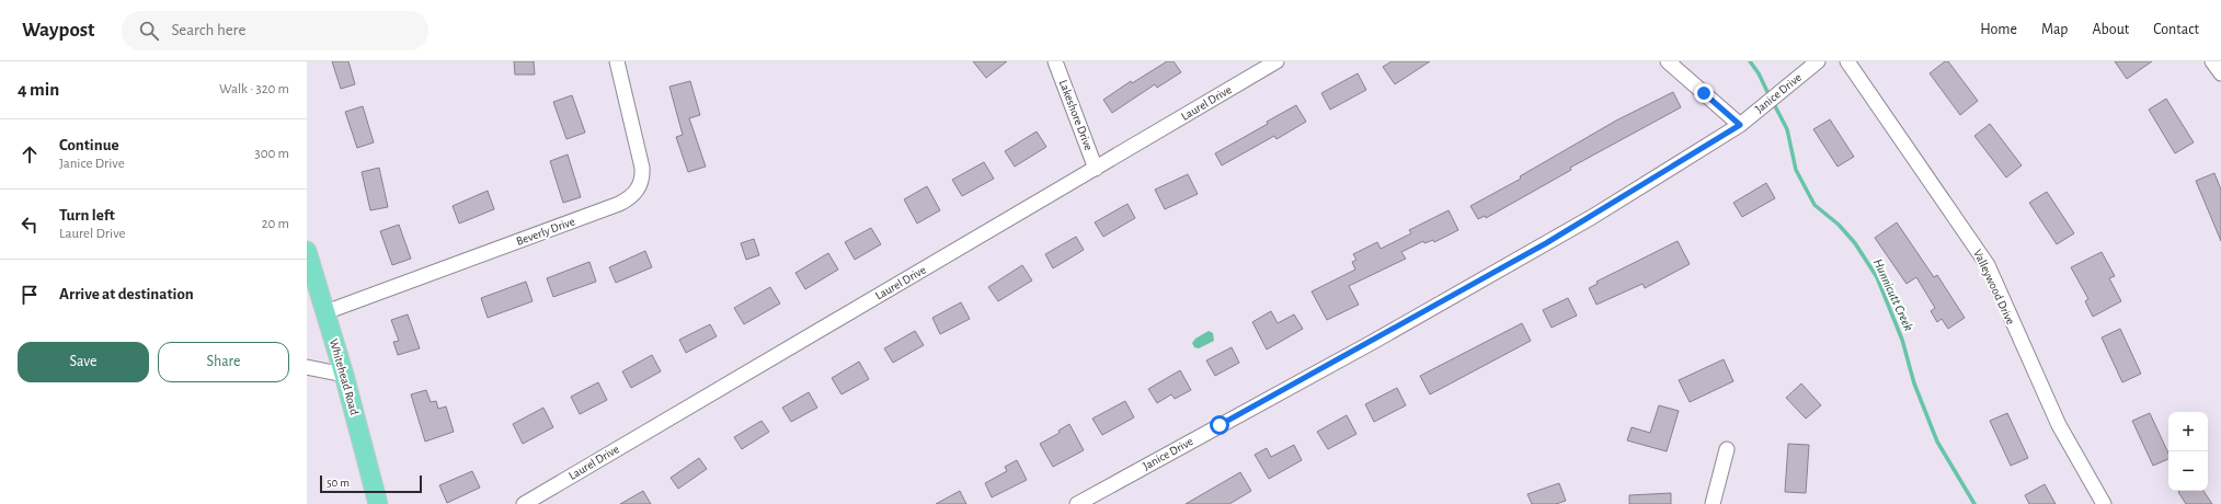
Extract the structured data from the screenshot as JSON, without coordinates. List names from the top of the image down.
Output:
{
  "streets": {
    "main road": ["Whitehead Road"],
    "street": [
      "Janice Drive",
      "Laurel Drive",
      "Lakeshore Drive",
      "Beverly Drive",
      "Valleywood Drive"
    ]
  },
  "crossings": [
    ["Laurel Drive", "Lakeshore Drive"],
    ["Beverly Drive", "Whitehead Road"]
  ],
  "water": ["Hunnicutt Creek"],
  "scale_bar": "50 m",
  "page": {
    "header": "Waypost",
    "search": "Search here",
    "nav": [
      "Home",
      "Map",
      "About",
      "Contact"
    ],
    "heading": ["4 min", "Walk · 320 m"],
    "list": [
      ["Continue", "Janice Drive", "300 m"],
      ["Turn left", "Laurel Drive", "20 m"],
      "Arrive at destination"
    ],
    "buttons": ["Save", "Share"],
    "map_buttons": ["+", "−"],
    "scale": "50 m"
  }
}
